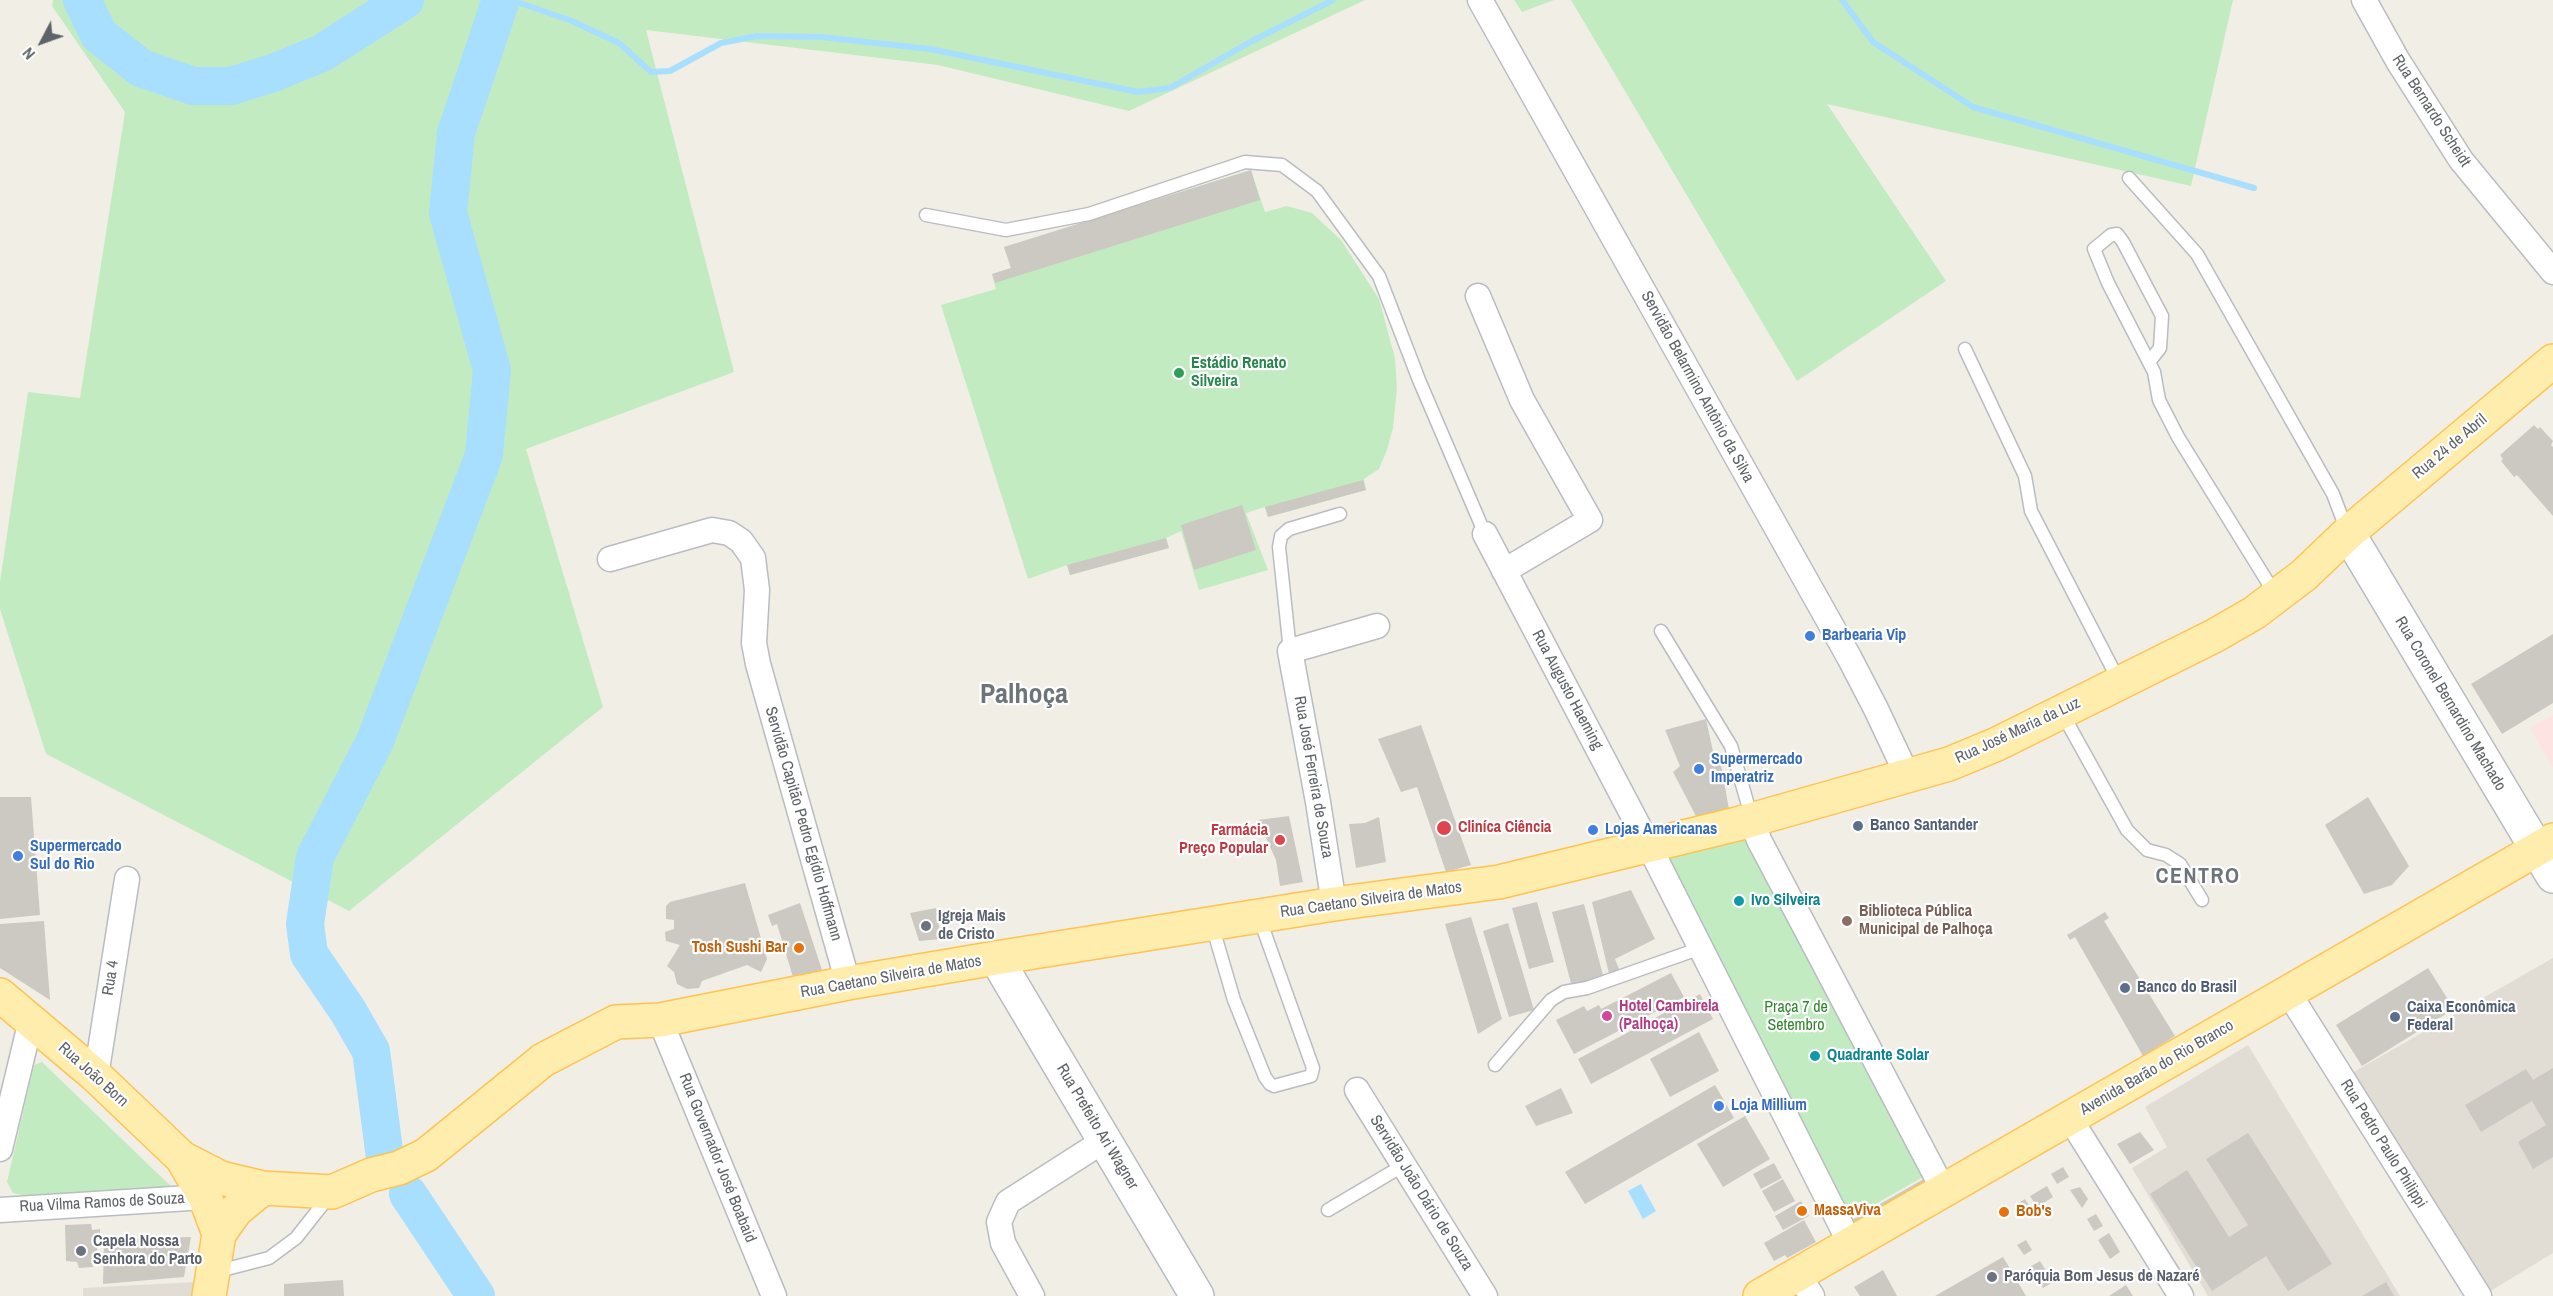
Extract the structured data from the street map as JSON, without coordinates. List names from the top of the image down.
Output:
{
  "streets": {
    "main road": [
      "Rua 24 de Abril",
      "Rua José Maria da Luz",
      "Rua Caetano Silveira de Matos",
      "Avenida Barão do Rio Branco",
      "Rua João Born"
    ],
    "street": [
      "Rua Bernardo Scheidt",
      "Servidão Belarmino Antônio da Silva",
      "Rua Augusto Haeming",
      "Rua Coronel Bernardino Machado",
      "Rua José Ferreira de Souza",
      "Servidão Capitão Pedro Egídio Hoffmann",
      "Rua 4",
      "Rua Prefeito Ari Wagner",
      "Rua Pedro Paulo Philippi",
      "Rua Governador José Boabaid",
      "Servidão João Dário de Souza",
      "Rua Vilma Ramos de Souza"
    ]
  },
  "crossings": [
    ["Servidão Belarmino Antônio da Silva", "Rua José Maria da Luz"],
    ["Rua 24 de Abril", "Rua Coronel Bernardino Machado"],
    ["Rua 24 de Abril", "Rua José Maria da Luz"],
    ["Rua Augusto Haeming", "Rua José Maria da Luz"],
    ["Rua Augusto Haeming", "Rua Caetano Silveira de Matos"],
    ["Rua Coronel Bernardino Machado", "Rua José Maria da Luz"],
    ["Rua Coronel Bernardino Machado", "Avenida Barão do Rio Branco"],
    ["Rua José Maria da Luz", "Rua Caetano Silveira de Matos"],
    ["Rua José Ferreira de Souza", "Rua Caetano Silveira de Matos"],
    ["Servidão Capitão Pedro Egídio Hoffmann", "Rua Caetano Silveira de Matos"],
    ["Rua Caetano Silveira de Matos", "Rua João Born"],
    ["Rua Caetano Silveira de Matos", "Rua Prefeito Ari Wagner"],
    ["Rua Caetano Silveira de Matos", "Rua Governador José Boabaid"],
    ["Rua 4", "Rua João Born"],
    ["Avenida Barão do Rio Branco", "Rua Pedro Paulo Philippi"]
  ],
  "districts": ["Palhoça", "CENTRO"],
  "parks": ["Praça 7 de Setembro"],
  "places": [
    "Estádio Renato Silveira",
    "Barbearia Vip",
    "Supermercado Imperatriz",
    "Banco Santander",
    "Cliníca Ciência",
    "Lojas Americanas",
    "Farmácia Preço Popular",
    "Supermercado Sul do Rio",
    "Ivo Silveira",
    "Biblioteca Pública Municipal de Palhoça",
    "Igreja Mais de Cristo",
    "Tosh Sushi Bar",
    "Banco do Brasil",
    "Hotel Cambirela (Palhoça)",
    "Caixa Econômica Federal",
    "Quadrante Solar",
    "Loja Millium",
    "MassaViva",
    "Bob's",
    "Capela Nossa Senhora do Parto",
    "Paróquia Bom Jesus de Nazaré"
  ],
  "north": "bottom left"
}
